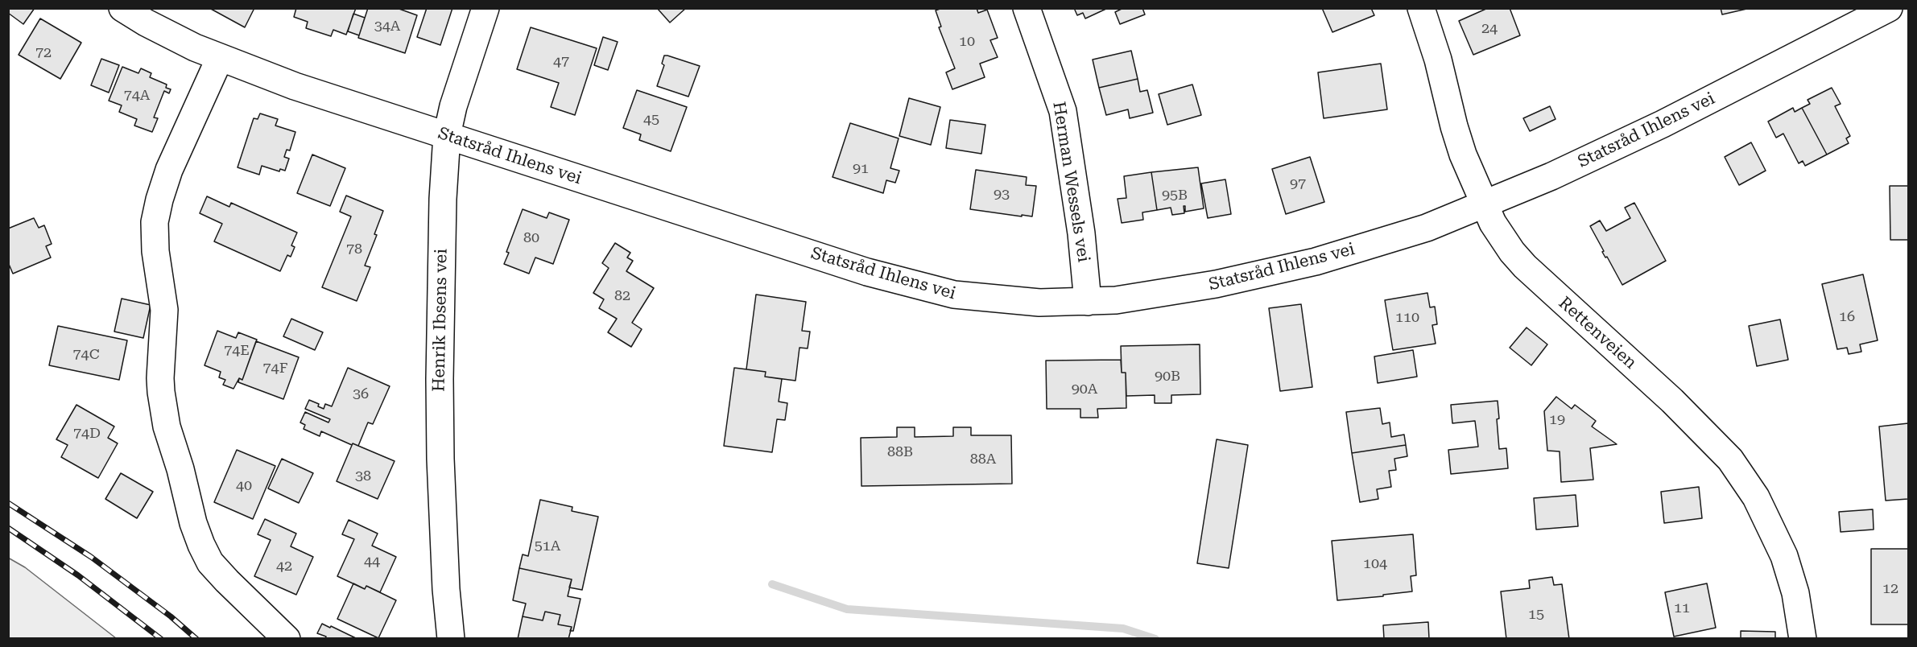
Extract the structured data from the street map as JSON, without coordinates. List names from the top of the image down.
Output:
{
  "streets": {
    "street": [
      "Statsråd Ihlens vei",
      "Herman Wessels vei",
      "Henrik Ibsens vei",
      "Rettenveien"
    ]
  },
  "crossings": [
    ["Statsråd Ihlens vei", "Herman Wessels vei"],
    ["Statsråd Ihlens vei", "Henrik Ibsens vei"],
    ["Statsråd Ihlens vei", "Rettenveien"]
  ],
  "house_numbers": [
    "34A",
    "24",
    "10",
    "72",
    "47",
    "74A",
    "45",
    "91",
    "97",
    "93",
    "95B",
    "80",
    "78",
    "82",
    "16",
    "110",
    "74E",
    "74C",
    "74F",
    "90B",
    "90A",
    "36",
    "19",
    "74D",
    "88B",
    "88A",
    "38",
    "40",
    "51A",
    "44",
    "104",
    "42",
    "12",
    "11",
    "15"
  ]
}
